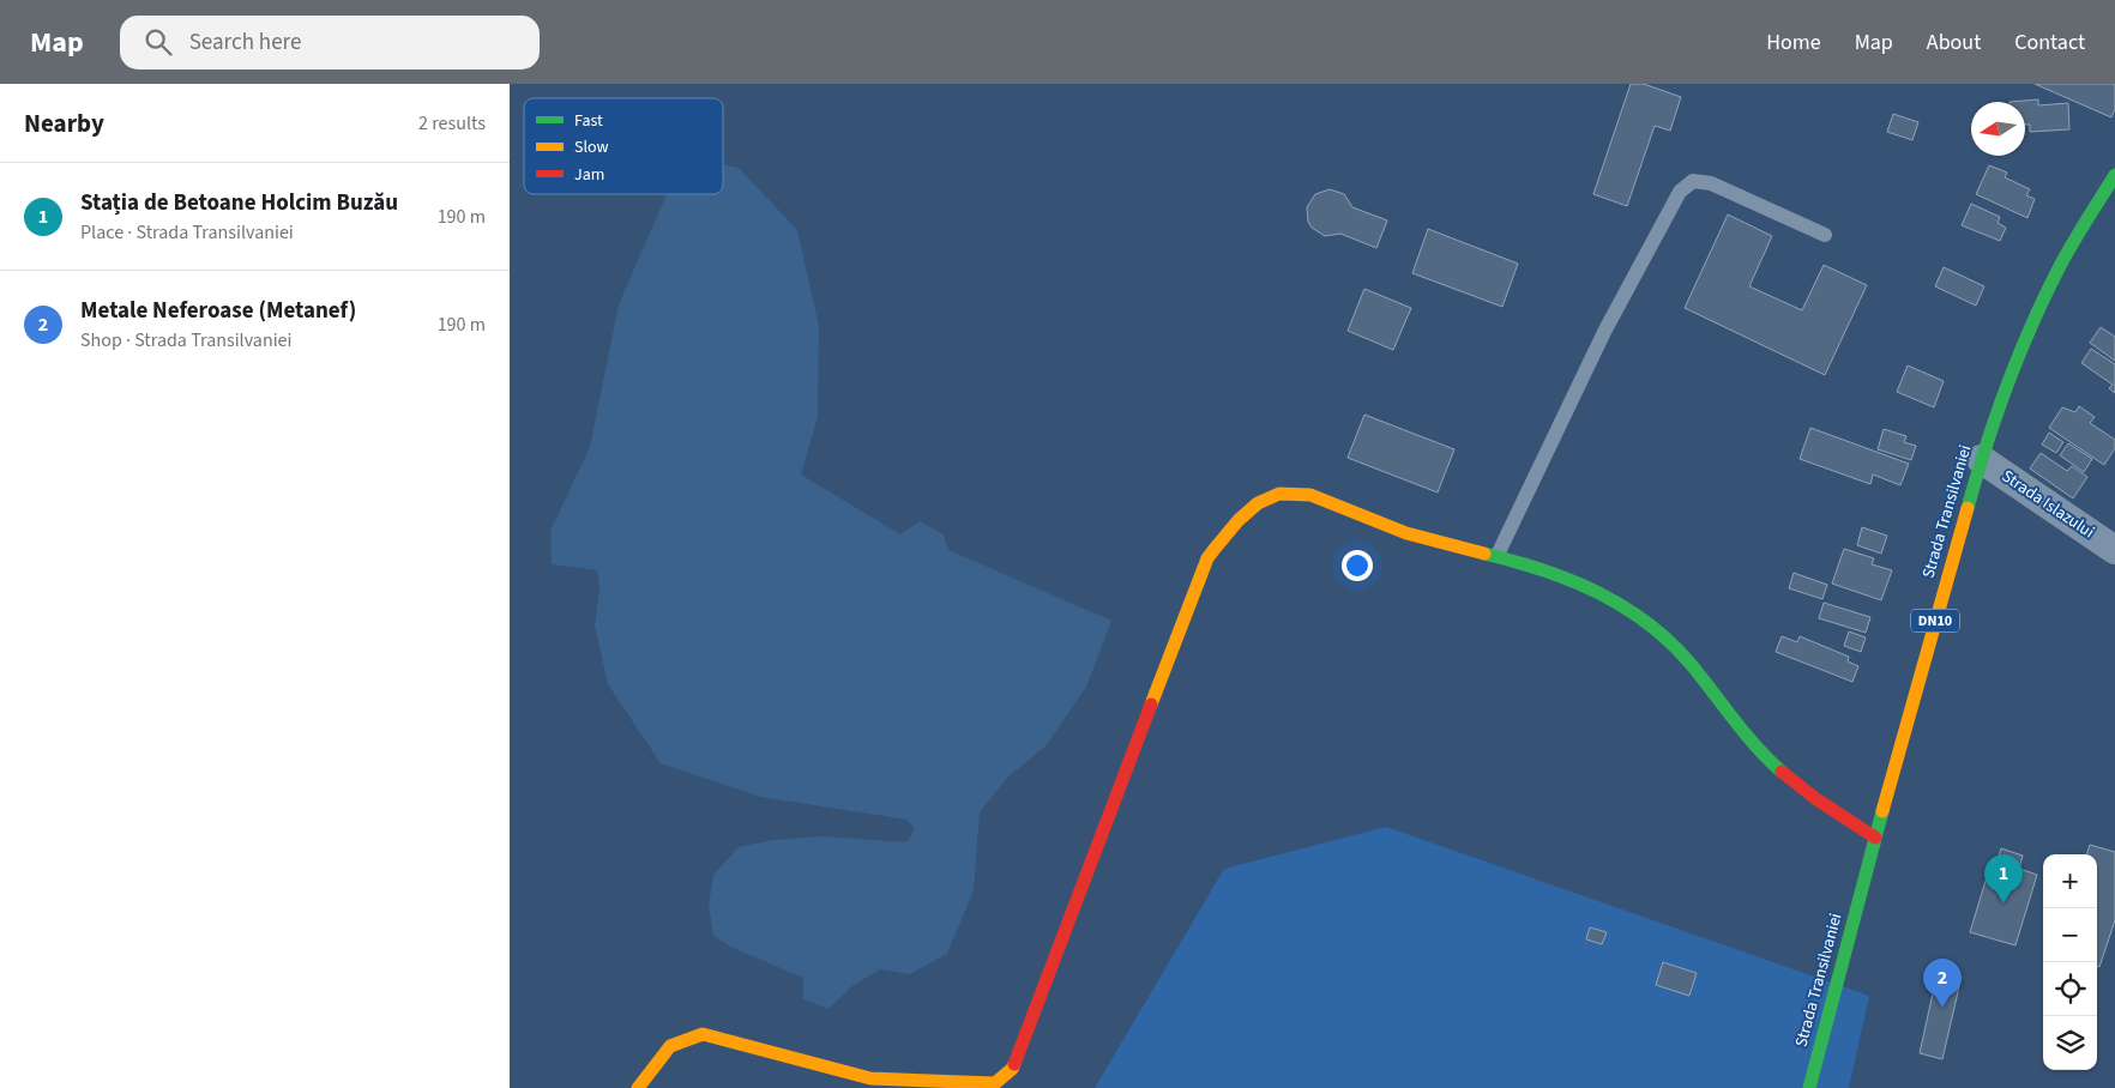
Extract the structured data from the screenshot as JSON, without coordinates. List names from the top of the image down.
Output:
{
  "streets": {
    "street": ["Strada Islazului", "Strada Transilvaniei", "DN10"]
  },
  "crossings": [
    ["Strada Islazului", "Strada Transilvaniei"]
  ],
  "legend": ["Fast", "Slow", "Jam"],
  "north": "left",
  "page": {
    "header": "Map",
    "search": "Search here",
    "nav": [
      "Home",
      "Map",
      "About",
      "Contact"
    ],
    "heading": ["Nearby", "2 results"],
    "list": [
      {
        "mark": "1",
        "name": "Stația de Betoane Holcim Buzău",
        "note": "Place · Strada Transilvaniei",
        "value": "190 m"
      },
      {
        "mark": "2",
        "name": "Metale Neferoase (Metanef)",
        "note": "Shop · Strada Transilvaniei",
        "value": "190 m"
      }
    ],
    "map_buttons": ["+", "−"],
    "pins": ["1", "2"]
  }
}
